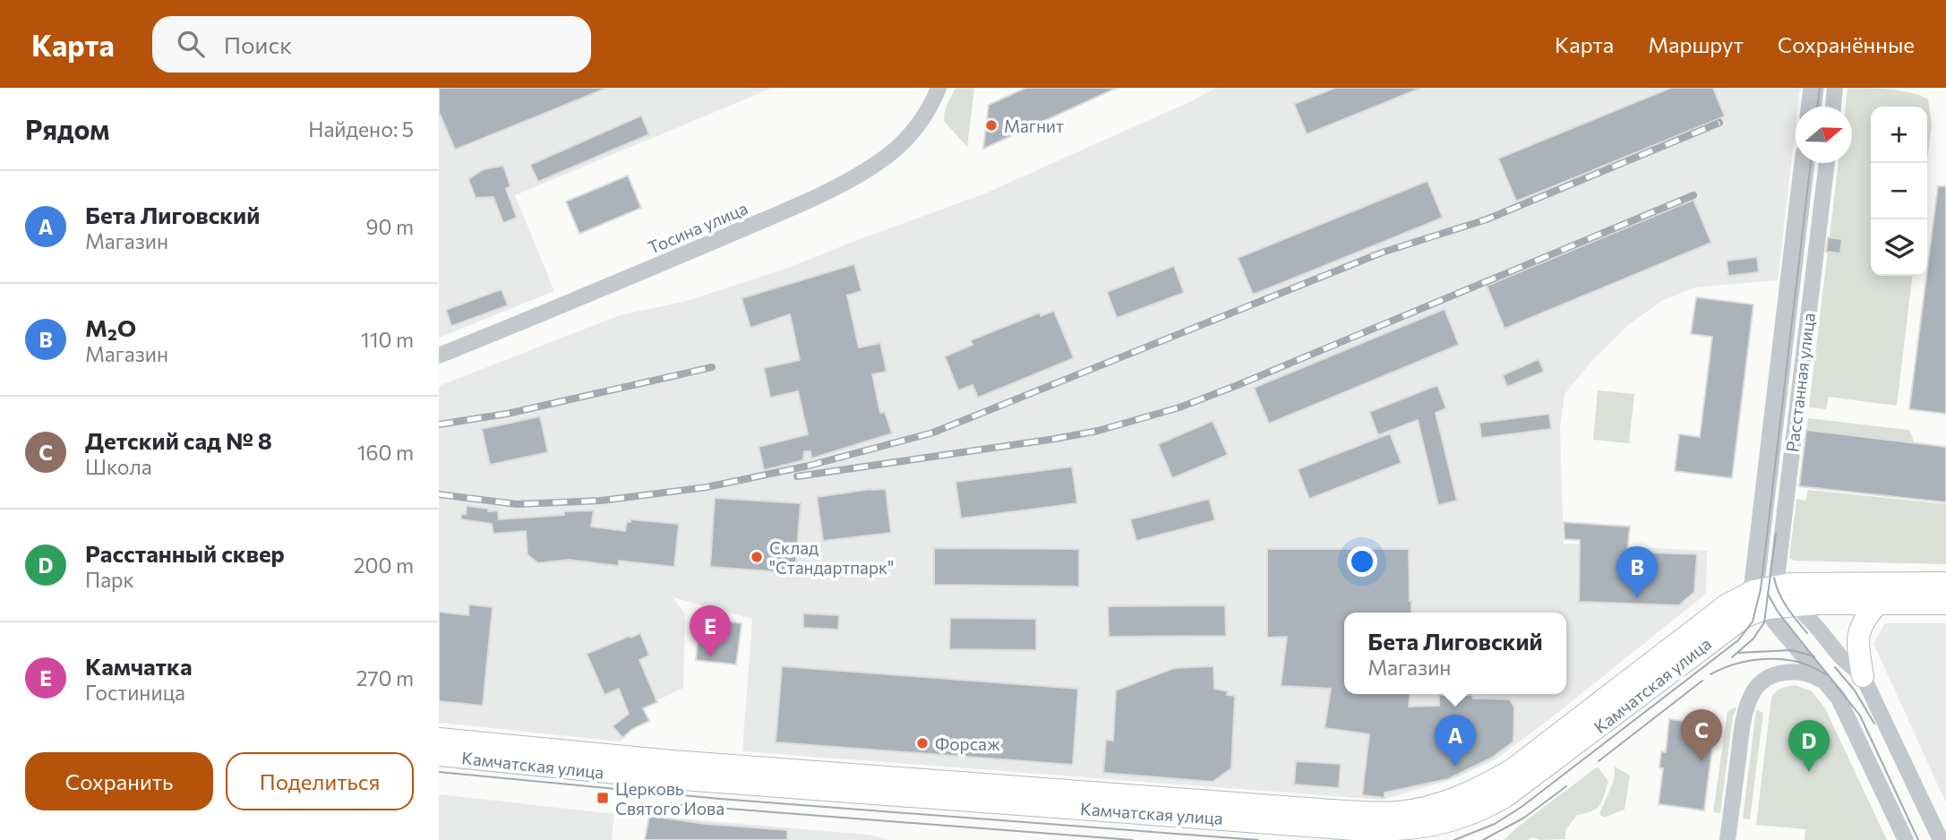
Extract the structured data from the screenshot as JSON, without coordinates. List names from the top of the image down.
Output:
{
  "streets": {
    "main road": ["Камчатская улица"],
    "street": ["Тосина улица", "Расстанная улица"]
  },
  "crossings": [
    ["Расстанная улица", "Камчатская улица"]
  ],
  "places": {
    "other": ["Магнит", "Склад \"Стандартпарк\"", "Форсаж"],
    "transit": ["Церковь Святого Иова"]
  },
  "north": "right",
  "page": {
    "header": "Карта",
    "search": "Поиск",
    "nav": ["Карта", "Маршрут", "Сохранённые"],
    "heading": ["Рядом", "Найдено: 5"],
    "map_buttons": ["+", "−"],
    "list": [
      {
        "mark": "A",
        "name": "Бета Лиговский",
        "note": "Магазин",
        "value": "90 m"
      },
      {
        "mark": "B",
        "name": "М₂O",
        "note": "Магазин",
        "value": "110 m"
      },
      {
        "mark": "C",
        "name": "Детский сад № 8",
        "note": "Школа",
        "value": "160 m"
      },
      {
        "mark": "D",
        "name": "Расстанный сквер",
        "note": "Парк",
        "value": "200 m"
      },
      {
        "mark": "E",
        "name": "Камчатка",
        "note": "Гостиница",
        "value": "270 m"
      }
    ],
    "pins": [
      "B",
      "E",
      "C",
      "A",
      "D"
    ],
    "popup": ["Бета Лиговский", "Магазин"],
    "buttons": ["Сохранить", "Поделиться"]
  }
}
